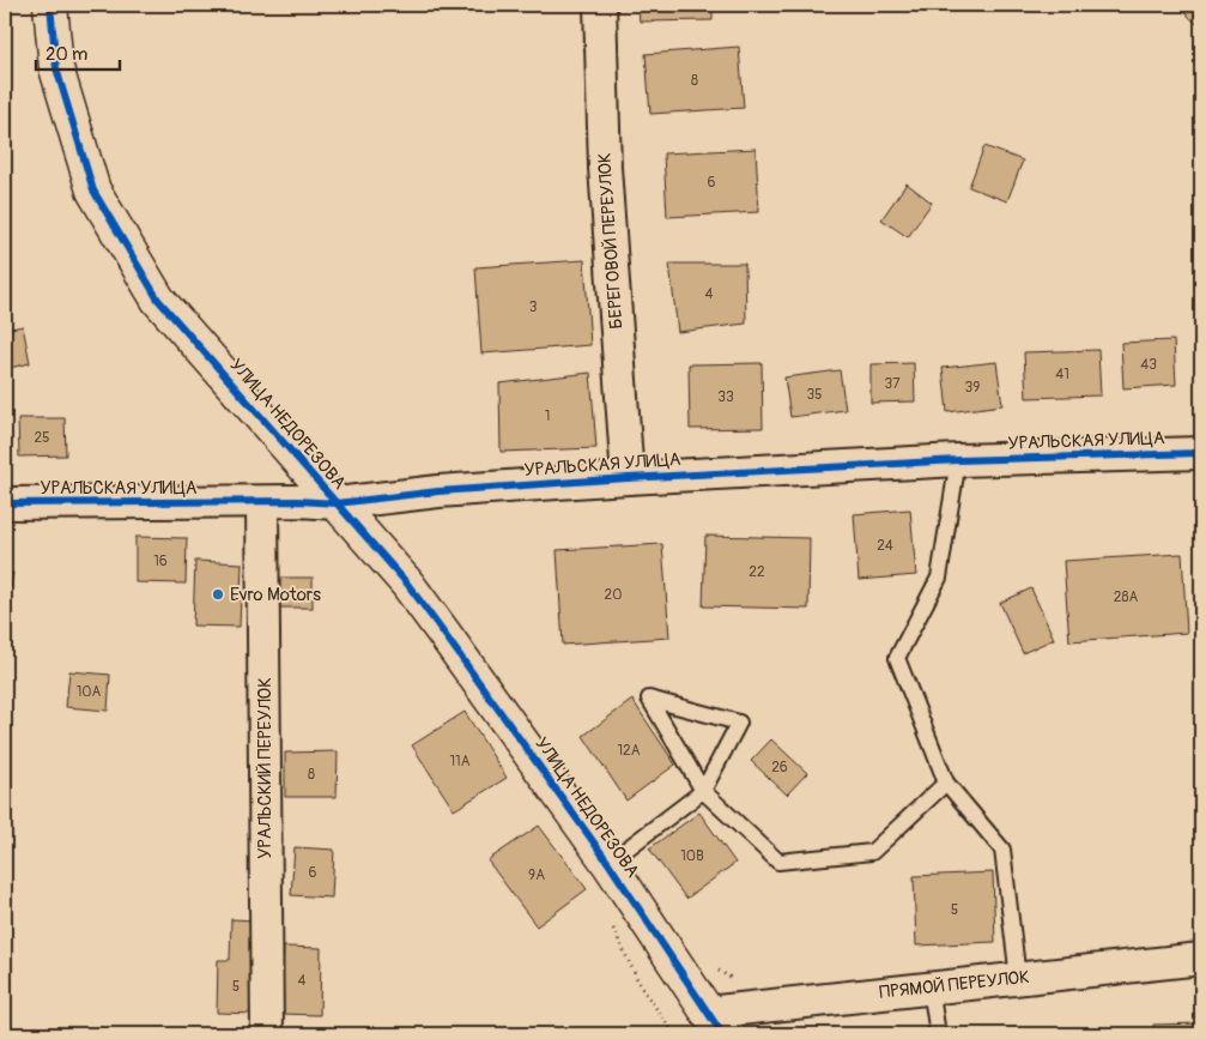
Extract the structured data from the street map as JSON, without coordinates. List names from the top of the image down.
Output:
{
  "streets": {
    "street": [
      "БЕРЕГОВОЙ ПЕРЕУЛОК",
      "УЛИЦА НЕДОРЕЗОВА",
      "УРАЛЬСКАЯ УЛИЦА",
      "УРАЛЬСКИЙ ПЕРЕУЛОК",
      "ПРЯМОЙ ПЕРЕУЛОК"
    ]
  },
  "crossings": [
    ["БЕРЕГОВОЙ ПЕРЕУЛОК", "УРАЛЬСКАЯ УЛИЦА"],
    ["УЛИЦА НЕДОРЕЗОВА", "УРАЛЬСКАЯ УЛИЦА"],
    ["УЛИЦА НЕДОРЕЗОВА", "ПРЯМОЙ ПЕРЕУЛОК"],
    ["УРАЛЬСКАЯ УЛИЦА", "УРАЛЬСКИЙ ПЕРЕУЛОК"]
  ],
  "places": ["Evro Motors"],
  "house_numbers": [
    "8",
    "6",
    "4",
    "3",
    "43",
    "41",
    "37",
    "39",
    "35",
    "33",
    "1",
    "25",
    "24",
    "16",
    "22",
    "20",
    "28А",
    "10А",
    "12А",
    "11А",
    "26",
    "8",
    "10В",
    "6",
    "9А",
    "5",
    "4",
    "5"
  ],
  "scale_bar": "20 m"
}
